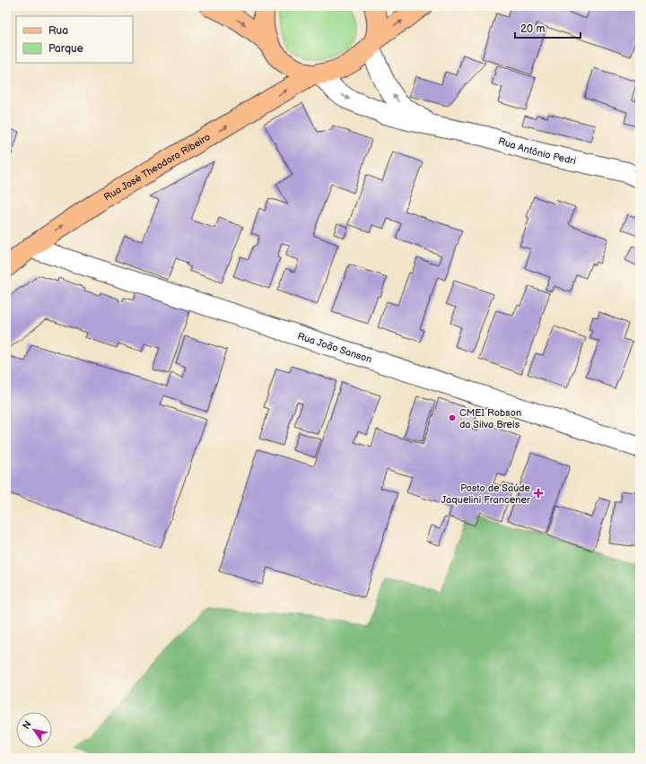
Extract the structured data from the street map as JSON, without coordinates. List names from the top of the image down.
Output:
{
  "streets": {
    "main road": ["Rua José Theodoro Ribeiro"],
    "street": ["Rua Antônio Pedri", "Rua João Sanson"]
  },
  "crossings": [
    ["Rua Antônio Pedri", "Rua José Theodoro Ribeiro"],
    ["Rua José Theodoro Ribeiro", "Rua João Sanson"]
  ],
  "one_way": ["Rua José Theodoro Ribeiro"],
  "places": {
    "other": ["CMEI Robson da Silva Breis"],
    "health": ["Posto de Saúde Jaquelini Francener"]
  },
  "legend": ["Rua", "Parque"],
  "scale_bar": "20 m",
  "north": "top left"
}
